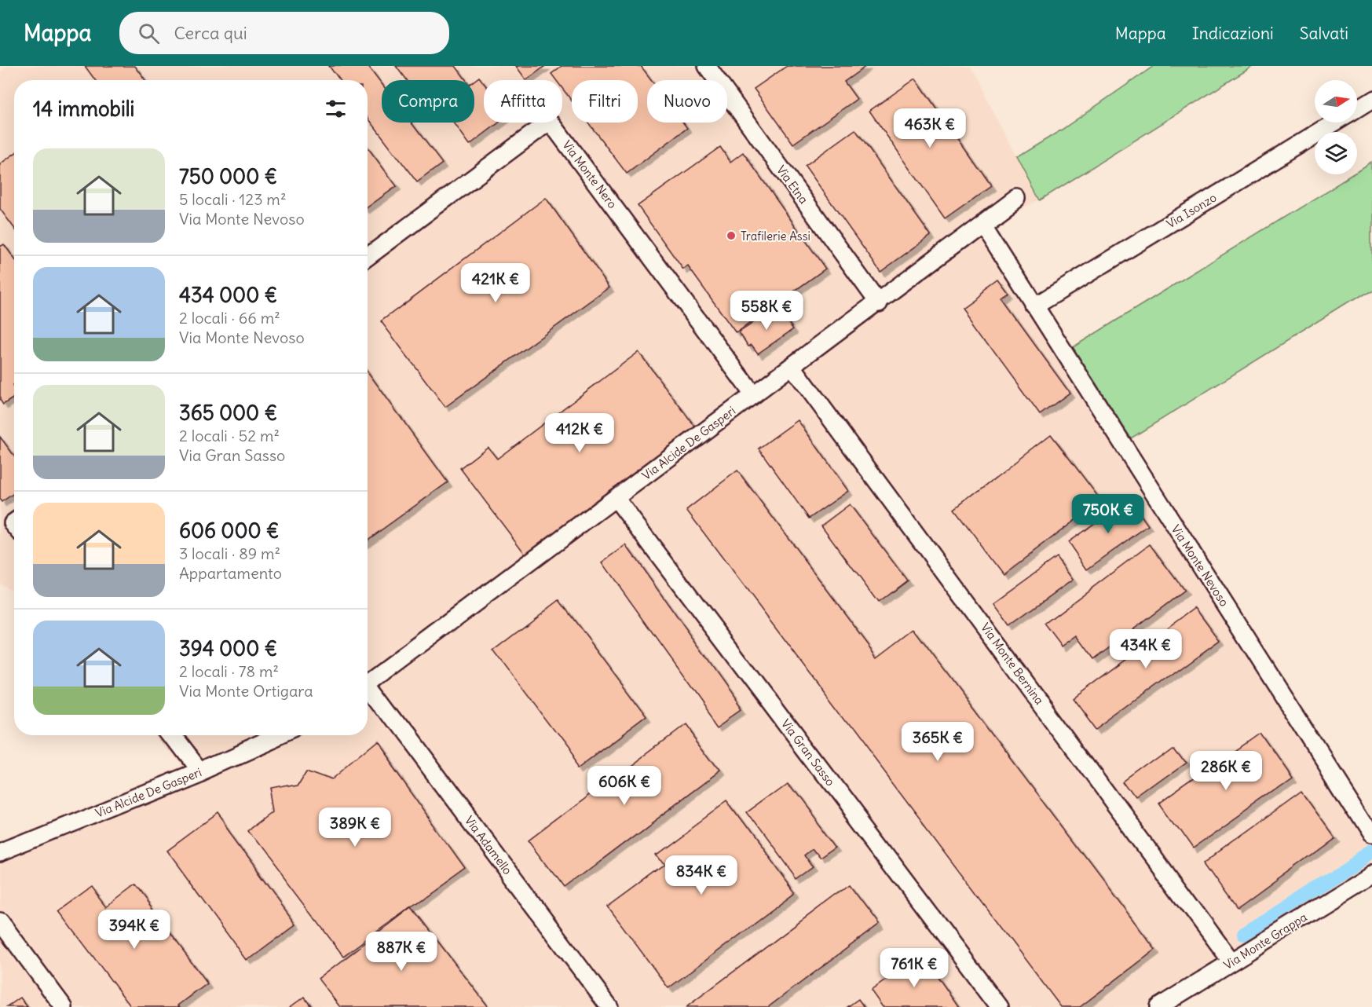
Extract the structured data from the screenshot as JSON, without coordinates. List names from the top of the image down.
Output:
{
  "streets": {
    "street": [
      "Via Monte Nero",
      "Via Etna",
      "Via Isonzo",
      "Via Alcide De Gasperi",
      "Via Monte Nevoso",
      "Via Monte Bernina",
      "Via Gran Sasso",
      "Via Adamello",
      "Via Monte Grappa"
    ]
  },
  "crossings": [
    ["Via Monte Nero", "Via Alcide De Gasperi"],
    ["Via Etna", "Via Alcide De Gasperi"],
    ["Via Isonzo", "Via Monte Nevoso"],
    ["Via Alcide De Gasperi", "Via Monte Nevoso"],
    ["Via Alcide De Gasperi", "Via Monte Bernina"],
    ["Via Alcide De Gasperi", "Via Gran Sasso"],
    ["Via Monte Bernina", "Via Monte Grappa"]
  ],
  "places": ["Trafilerie Assi"],
  "north": "right",
  "page": {
    "header": "Mappa",
    "search": "Cerca qui",
    "nav": ["Mappa", "Indicazioni", "Salvati"],
    "chip": [
      "Compra",
      "Affitta",
      "Filtri",
      "Nuovo"
    ],
    "heading": "14 immobili",
    "price": [
      "463K €",
      "421K €",
      "558K €",
      "412K €",
      "750K €",
      "434K €",
      "365K €",
      "286K €",
      "606K €",
      "389K €",
      "834K €",
      "394K €",
      "887K €",
      "761K €"
    ],
    "list": [
      {
        "name": "750 000 €",
        "note": "5 locali · 123 m² · Via Monte Nevoso"
      },
      {
        "name": "434 000 €",
        "note": "2 locali · 66 m² · Via Monte Nevoso"
      },
      {
        "name": "365 000 €",
        "note": "2 locali · 52 m² · Via Gran Sasso"
      },
      {
        "name": "606 000 €",
        "note": "3 locali · 89 m² · Appartamento"
      },
      {
        "name": "394 000 €",
        "note": "2 locali · 78 m² · Via Monte Ortigara"
      }
    ]
  }
}
